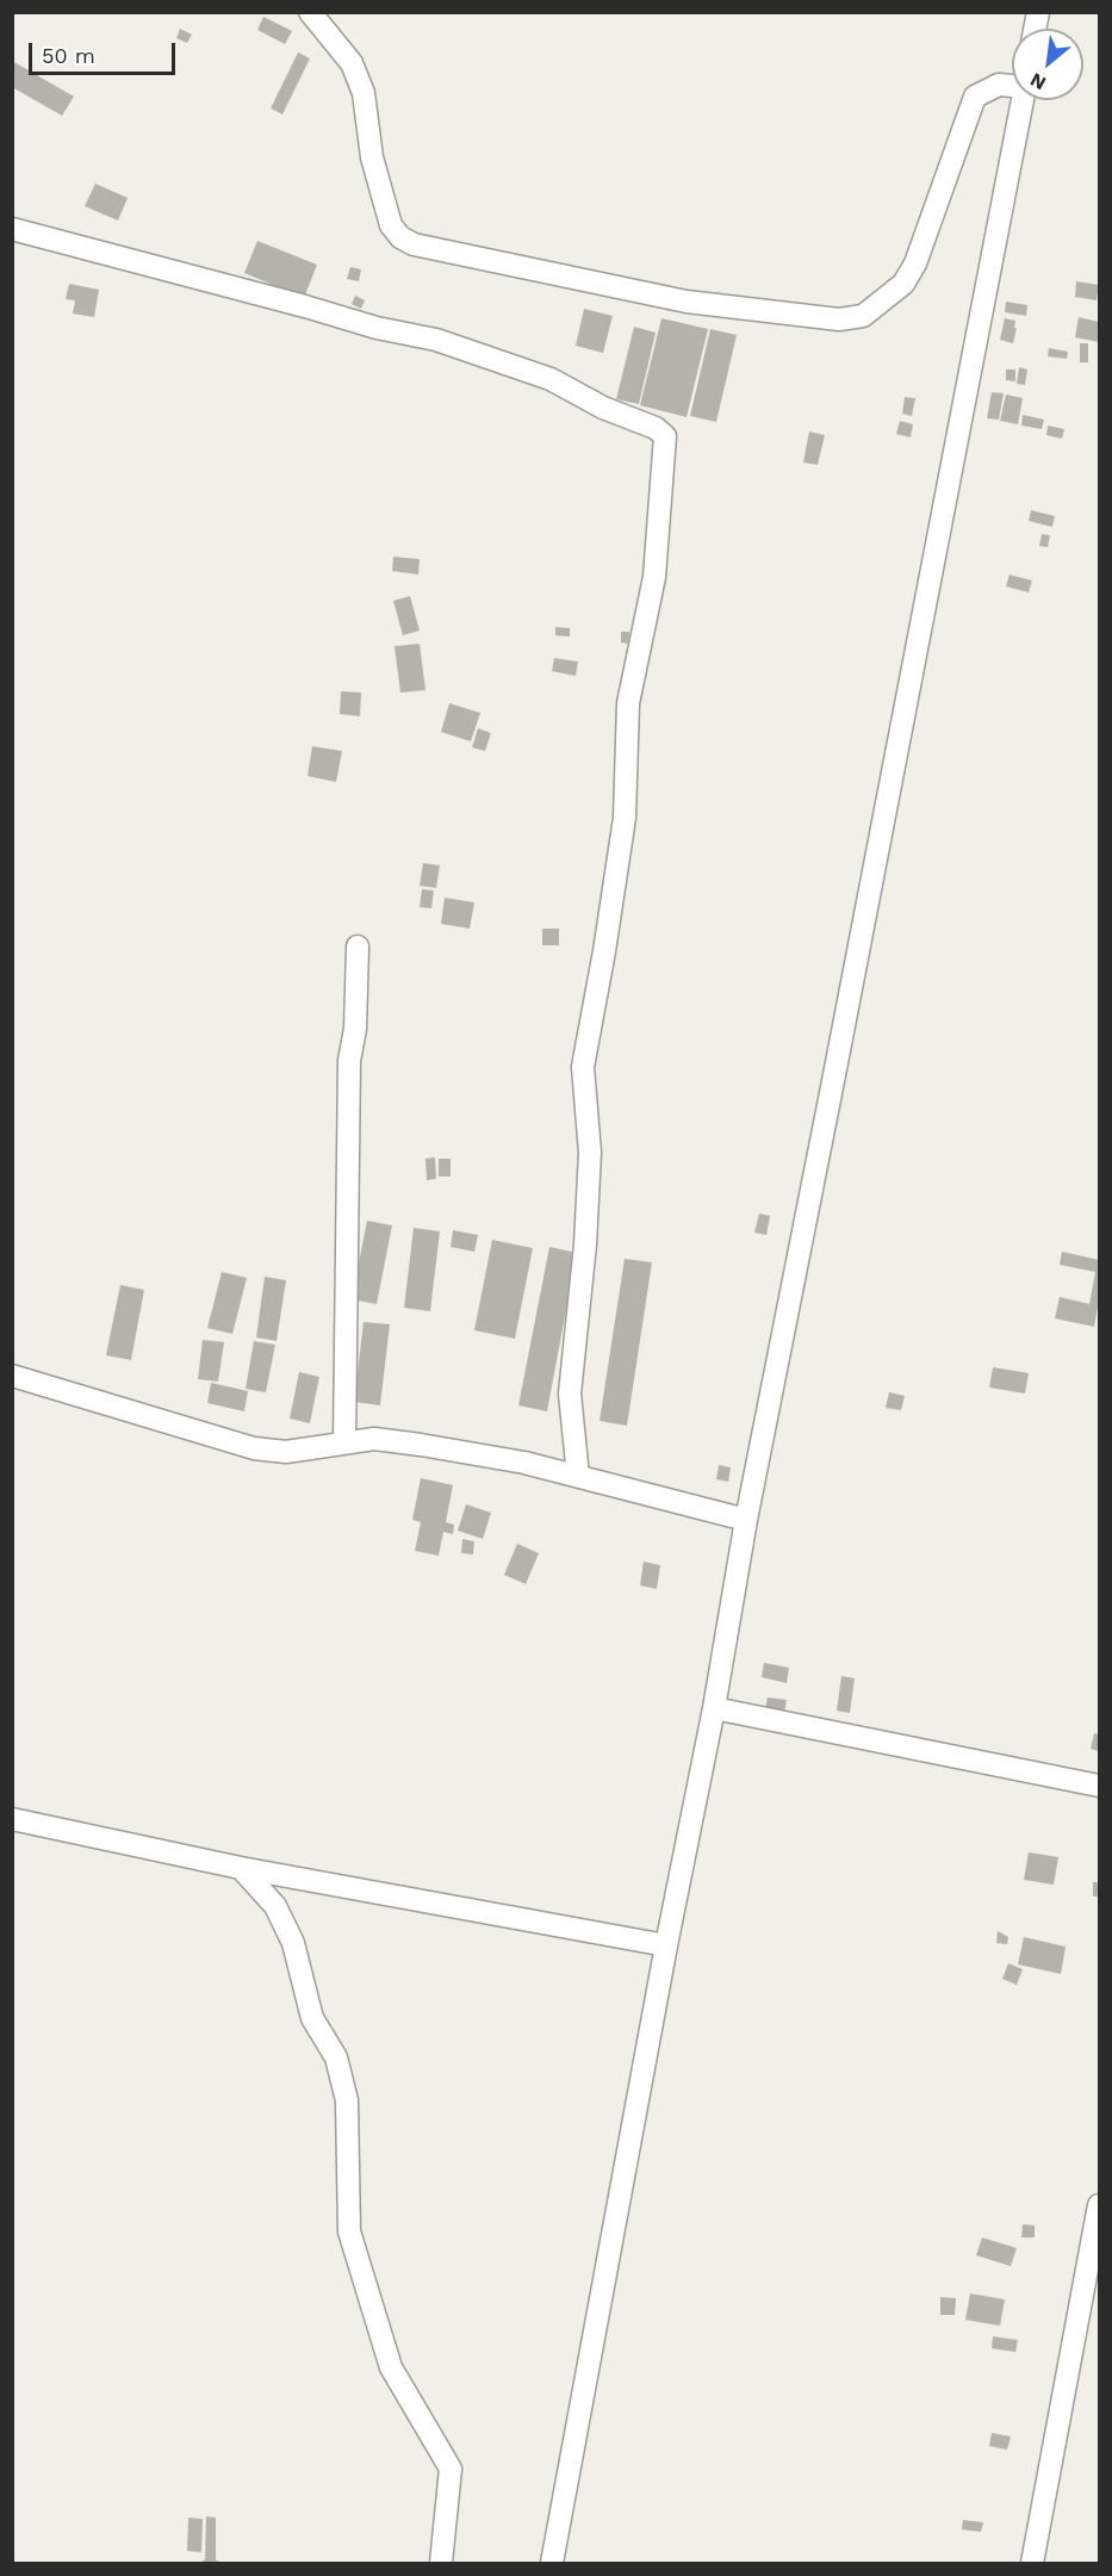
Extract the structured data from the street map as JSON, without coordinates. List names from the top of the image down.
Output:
{
  "scale_bar": "50 m",
  "north": "bottom left"
}
